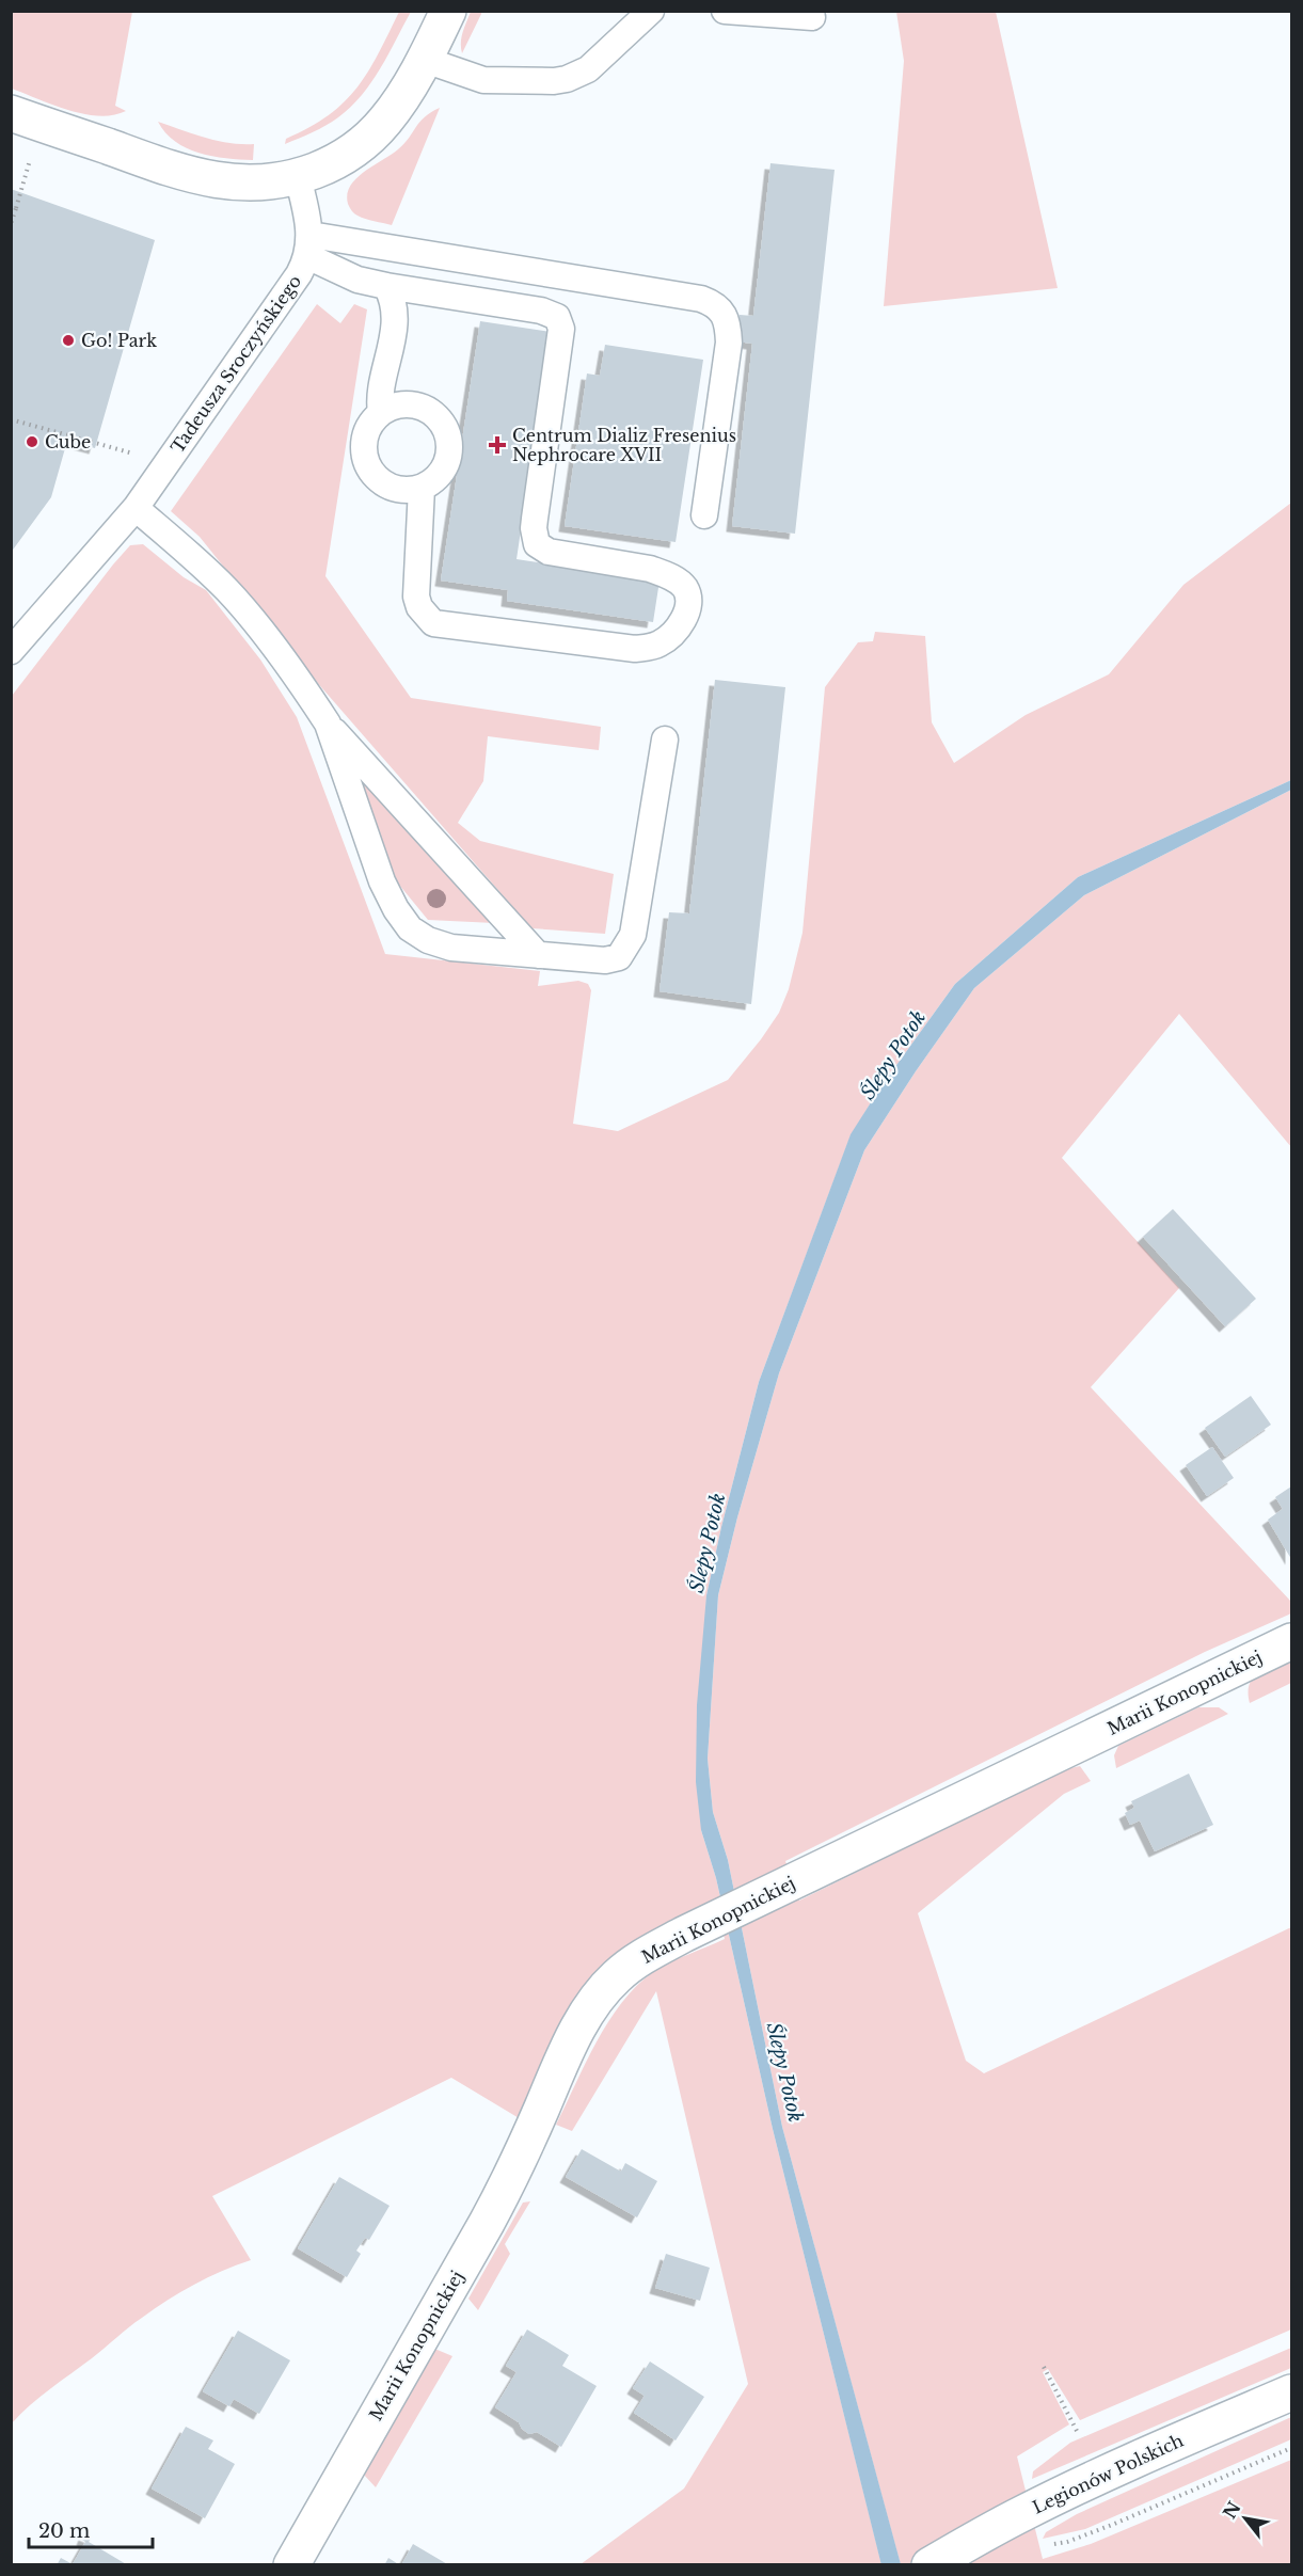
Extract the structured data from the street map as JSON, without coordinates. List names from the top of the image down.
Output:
{
  "streets": {
    "street": ["Marii Konopnickiej", "Legionów Polskich"],
    "lane": ["Tadeusza Sroczyńskiego"]
  },
  "water": ["Ślepy Potok"],
  "places": {
    "other": ["Go! Park", "Cube"],
    "health": ["Centrum Dializ Fresenius Nephrocare XVII"]
  },
  "scale_bar": "20 m",
  "north": "top left"
}
